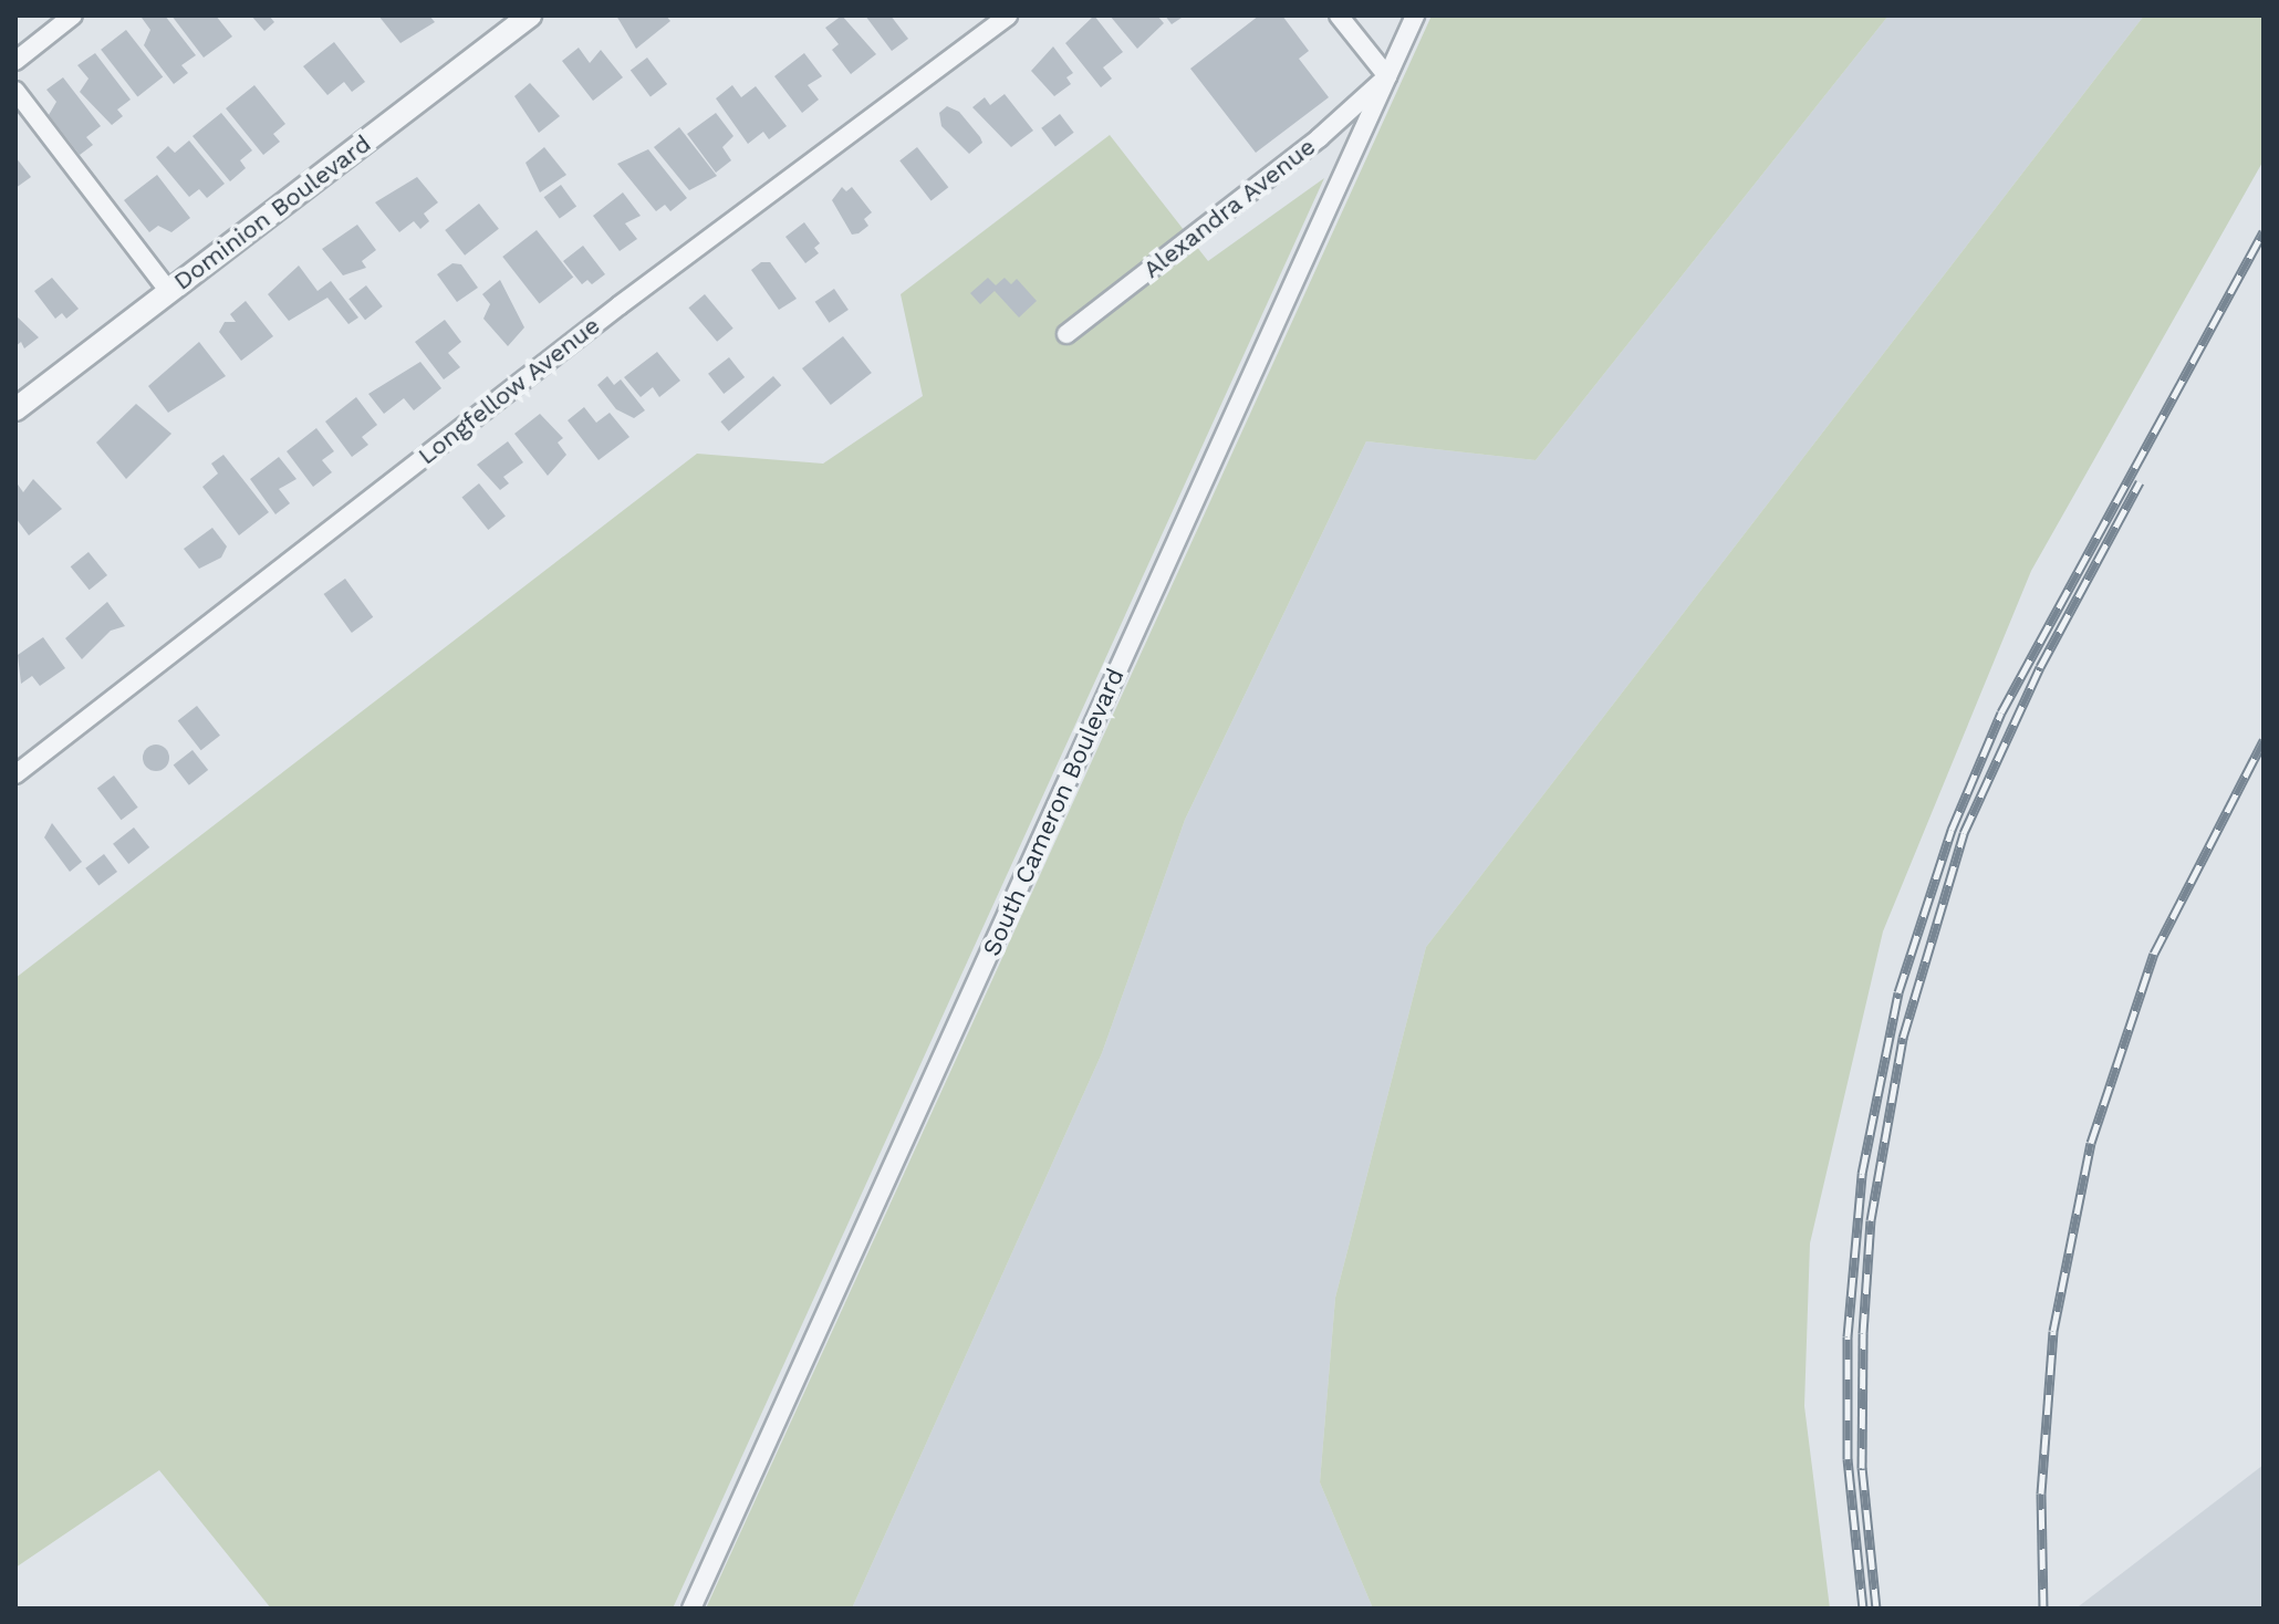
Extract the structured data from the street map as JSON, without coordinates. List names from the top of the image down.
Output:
{
  "streets": {
    "street": [
      "Alexandra Avenue",
      "Dominion Boulevard",
      "Longfellow Avenue",
      "South Cameron Boulevard"
    ]
  },
  "crossings": [
    ["Alexandra Avenue", "South Cameron Boulevard"]
  ]
}
